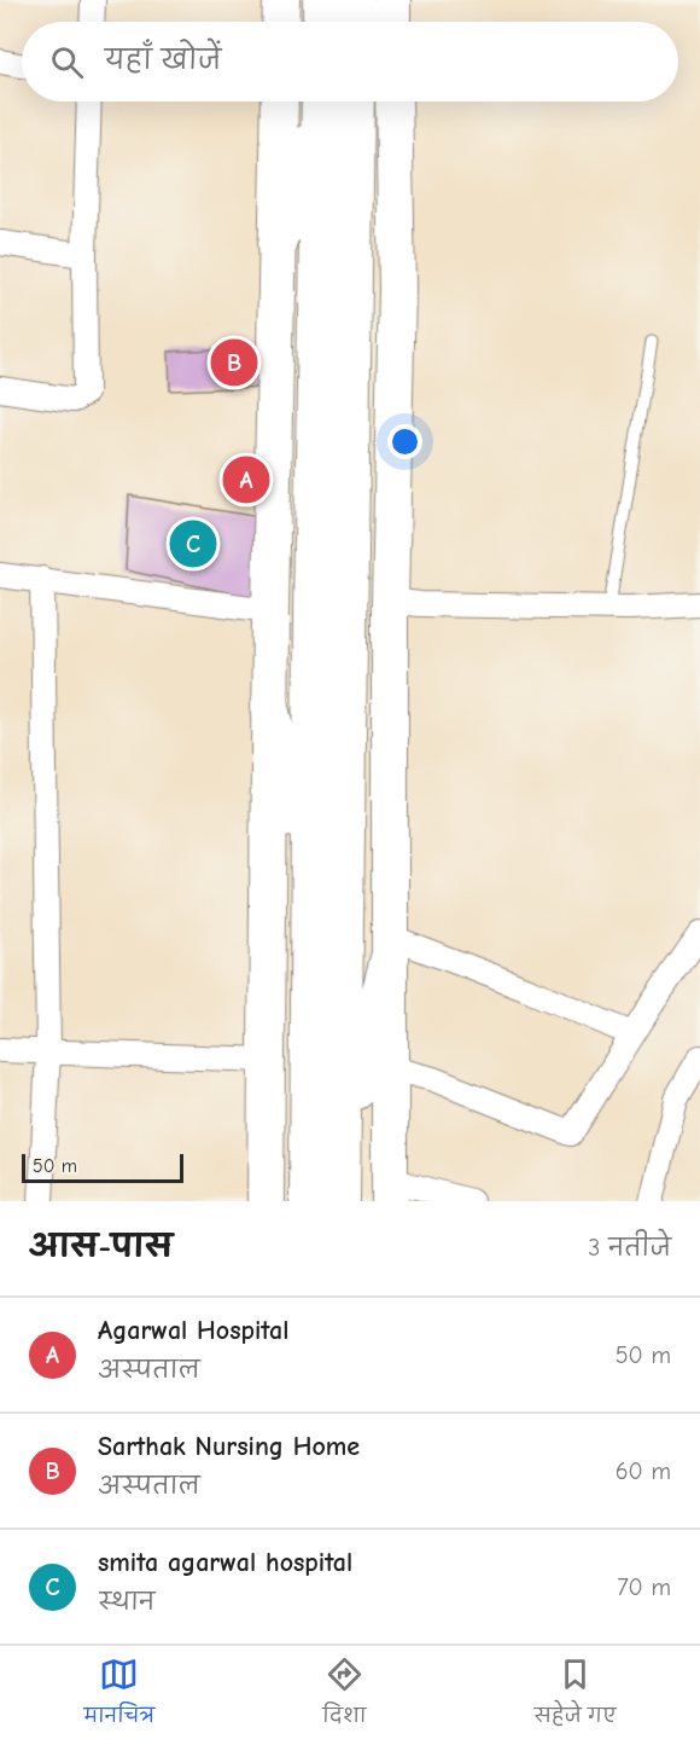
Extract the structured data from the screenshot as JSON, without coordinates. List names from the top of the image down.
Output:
{
  "scale_bar": "50 m",
  "page": {
    "search": "यहाँ खोजें",
    "pins": ["B", "A", "C"],
    "scale": "50 m",
    "heading": ["आस-पास", "3 नतीजे"],
    "list": [
      {
        "mark": "A",
        "name": "Agarwal Hospital",
        "note": "अस्पताल",
        "value": "50 m"
      },
      {
        "mark": "B",
        "name": "Sarthak Nursing Home",
        "note": "अस्पताल",
        "value": "60 m"
      },
      {
        "mark": "C",
        "name": "smita agarwal hospital",
        "note": "स्थान",
        "value": "70 m"
      }
    ],
    "nav": ["मानचित्र", "दिशा", "सहेजे गए"]
  }
}
